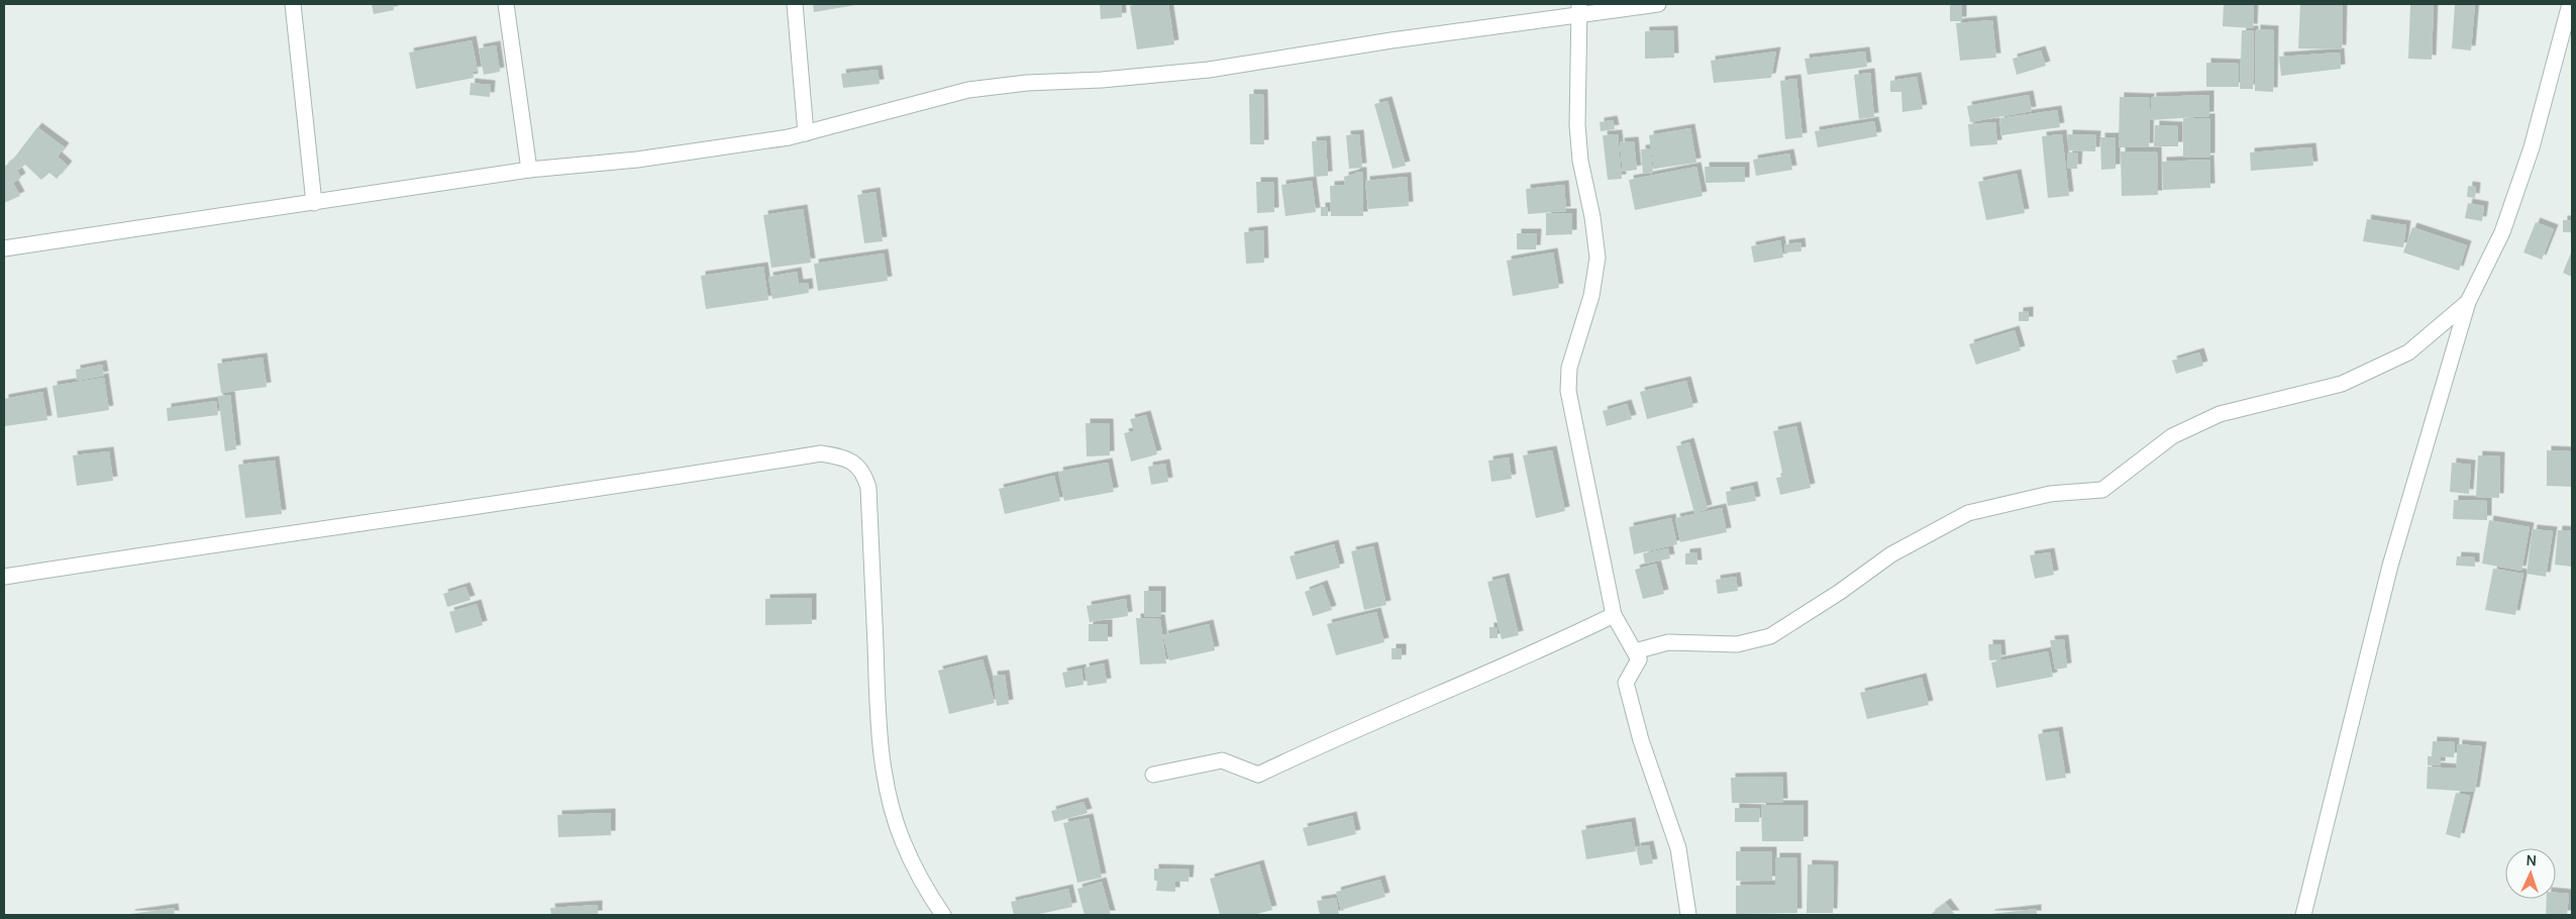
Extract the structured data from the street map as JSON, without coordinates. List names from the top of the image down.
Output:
{
  "north": "top"
}
